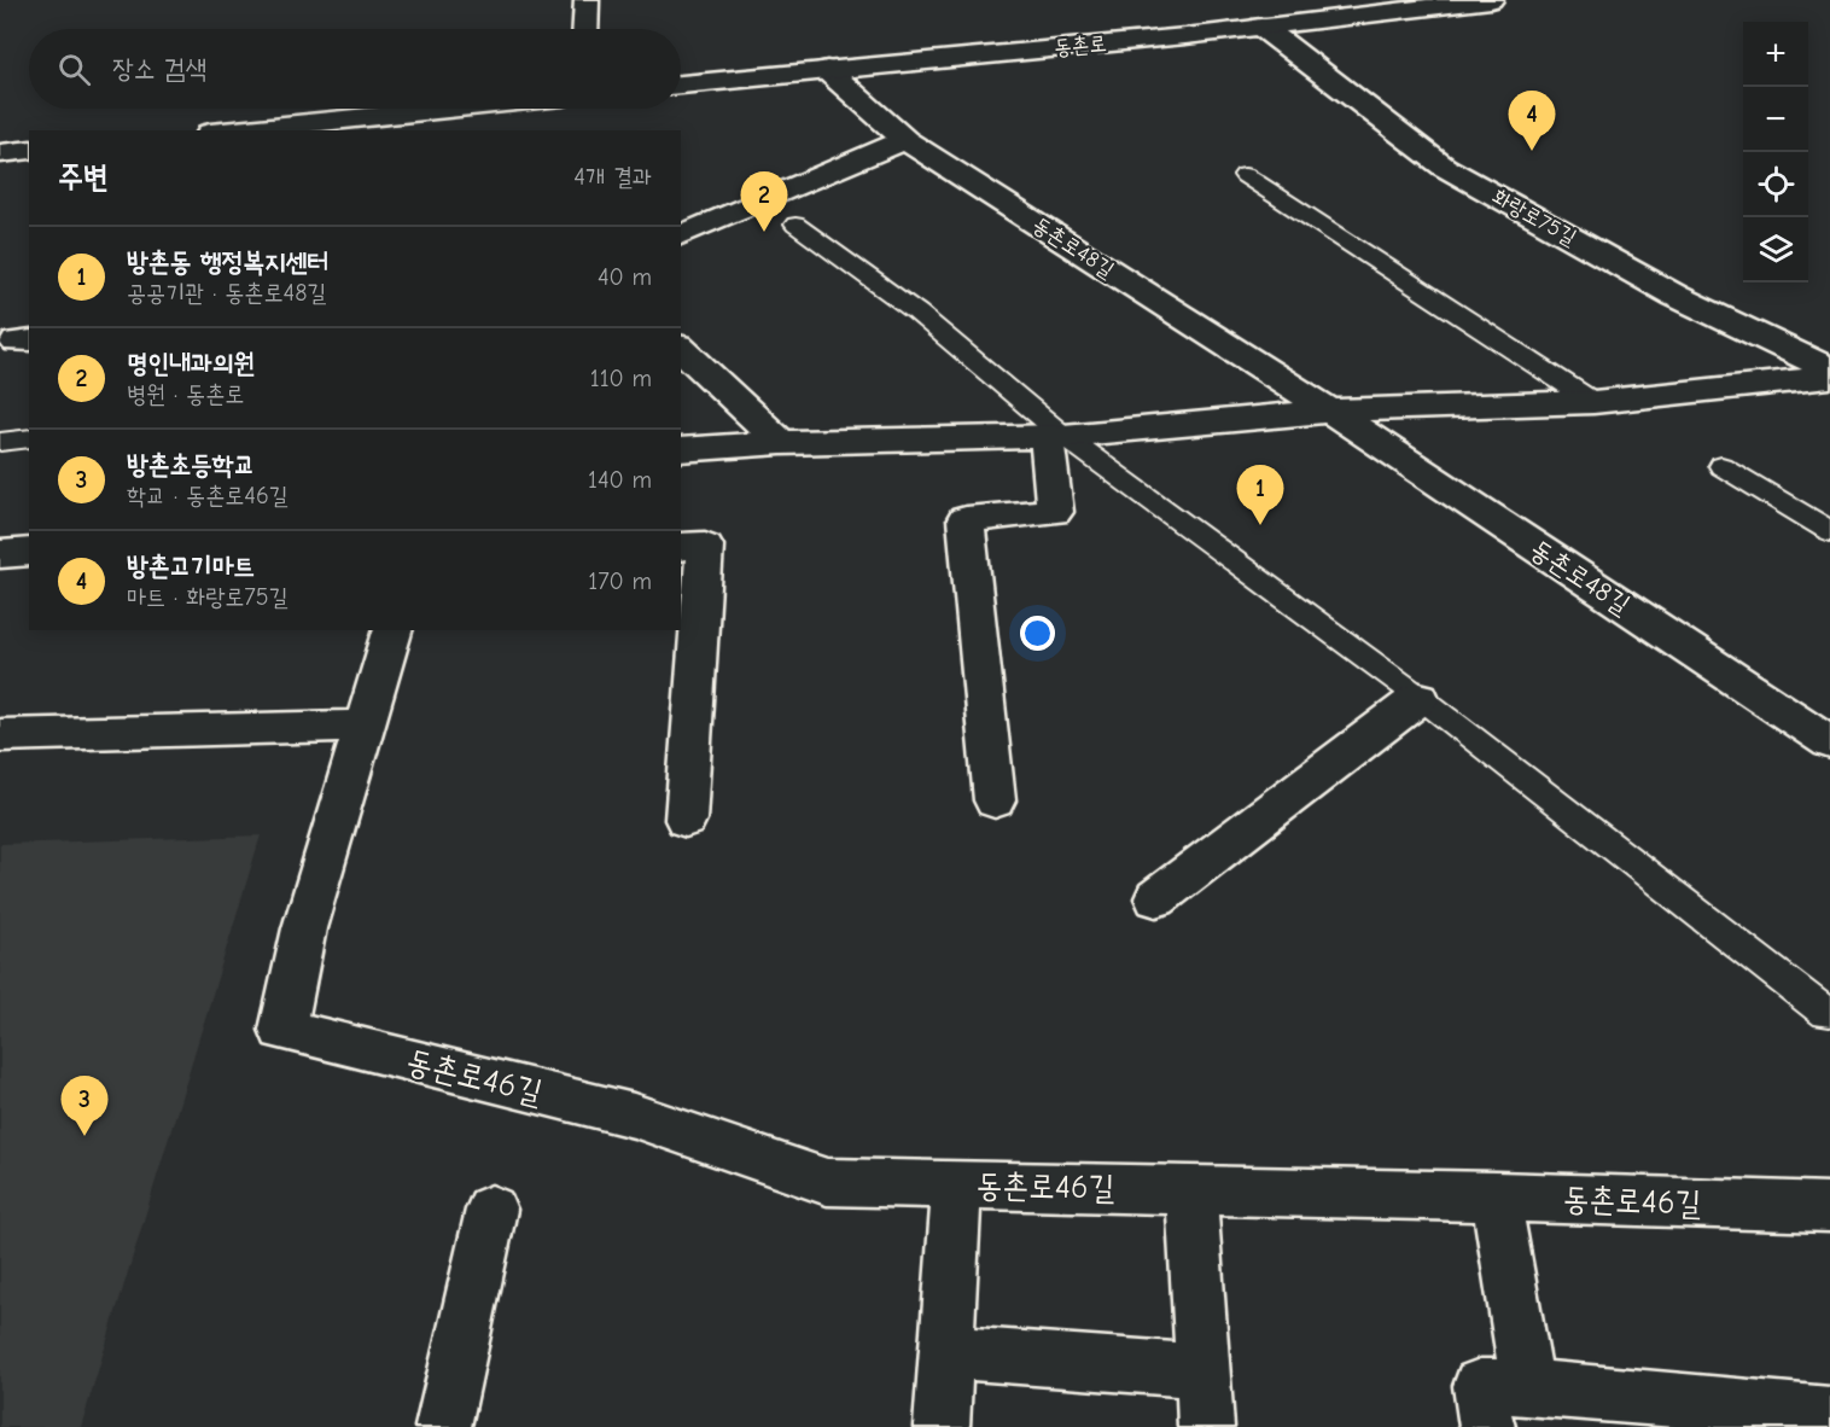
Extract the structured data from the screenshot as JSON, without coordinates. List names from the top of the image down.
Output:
{
  "streets": {
    "street": [
      "동촌로",
      "화랑로75길",
      "동촌로48길",
      "동촌로46길"
    ]
  },
  "crossings": [
    ["동촌로", "화랑로75길"],
    ["동촌로", "동촌로48길"]
  ],
  "page": {
    "map_buttons": ["+", "−"],
    "search": "장소 검색",
    "pins": [
      "4",
      "2",
      "1",
      "3"
    ],
    "heading": ["주변", "4개 결과"],
    "list": [
      {
        "mark": "1",
        "name": "방촌동 행정복지센터",
        "note": "공공기관 · 동촌로48길",
        "value": "40 m"
      },
      {
        "mark": "2",
        "name": "명인내과의원",
        "note": "병원 · 동촌로",
        "value": "110 m"
      },
      {
        "mark": "3",
        "name": "방촌초등학교",
        "note": "학교 · 동촌로46길",
        "value": "140 m"
      },
      {
        "mark": "4",
        "name": "방촌고기마트",
        "note": "마트 · 화랑로75길",
        "value": "170 m"
      }
    ]
  }
}
